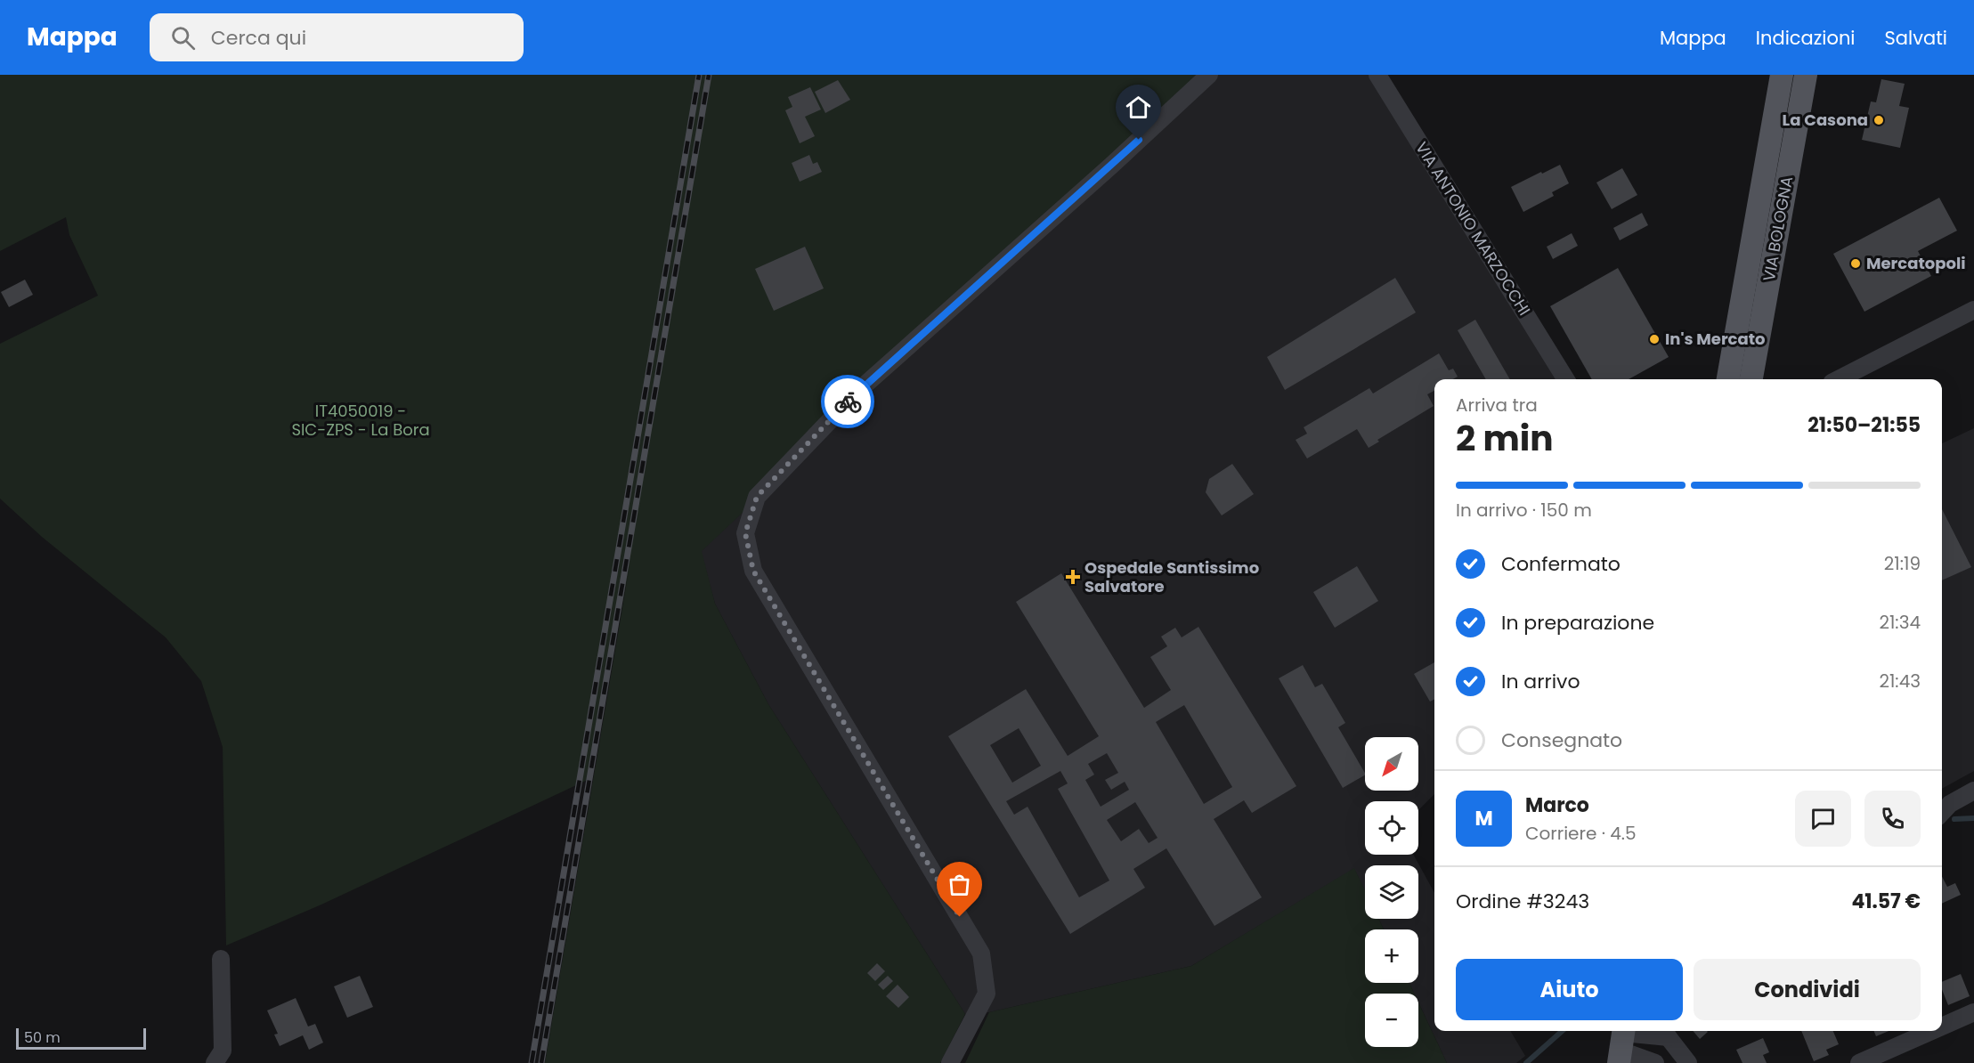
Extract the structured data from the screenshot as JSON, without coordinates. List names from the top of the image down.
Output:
{
  "streets": {
    "main road": ["VIA BOLOGNA"],
    "street": ["VIA ANTONIO MARZOCCHI"]
  },
  "parks": ["IT4050019 - SIC-ZPS - La Bora"],
  "places": {
    "other": ["La Casona", "Mercatopoli", "In's Mercato"],
    "health": ["Ospedale Santissimo Salvatore"]
  },
  "scale_bar": "50 m",
  "north": "bottom left",
  "page": {
    "header": "Mappa",
    "search": "Cerca qui",
    "nav": ["Mappa", "Indicazioni", "Salvati"],
    "heading": ["2 min", "Arriva tra", "21:50–21:55"],
    "panel": [
      "Marco",
      "Corriere · 4.5",
      "Ordine #3243",
      "41.57 €"
    ],
    "bar": "In arrivo · 150 m",
    "list": [
      ["Confermato", "21:19"],
      ["In preparazione", "21:34"],
      ["In arrivo", "21:43"],
      "Consegnato"
    ],
    "map_buttons": ["+", "−"],
    "round": "M",
    "buttons": ["Aiuto", "Condividi"],
    "scale": "50 m"
  }
}
